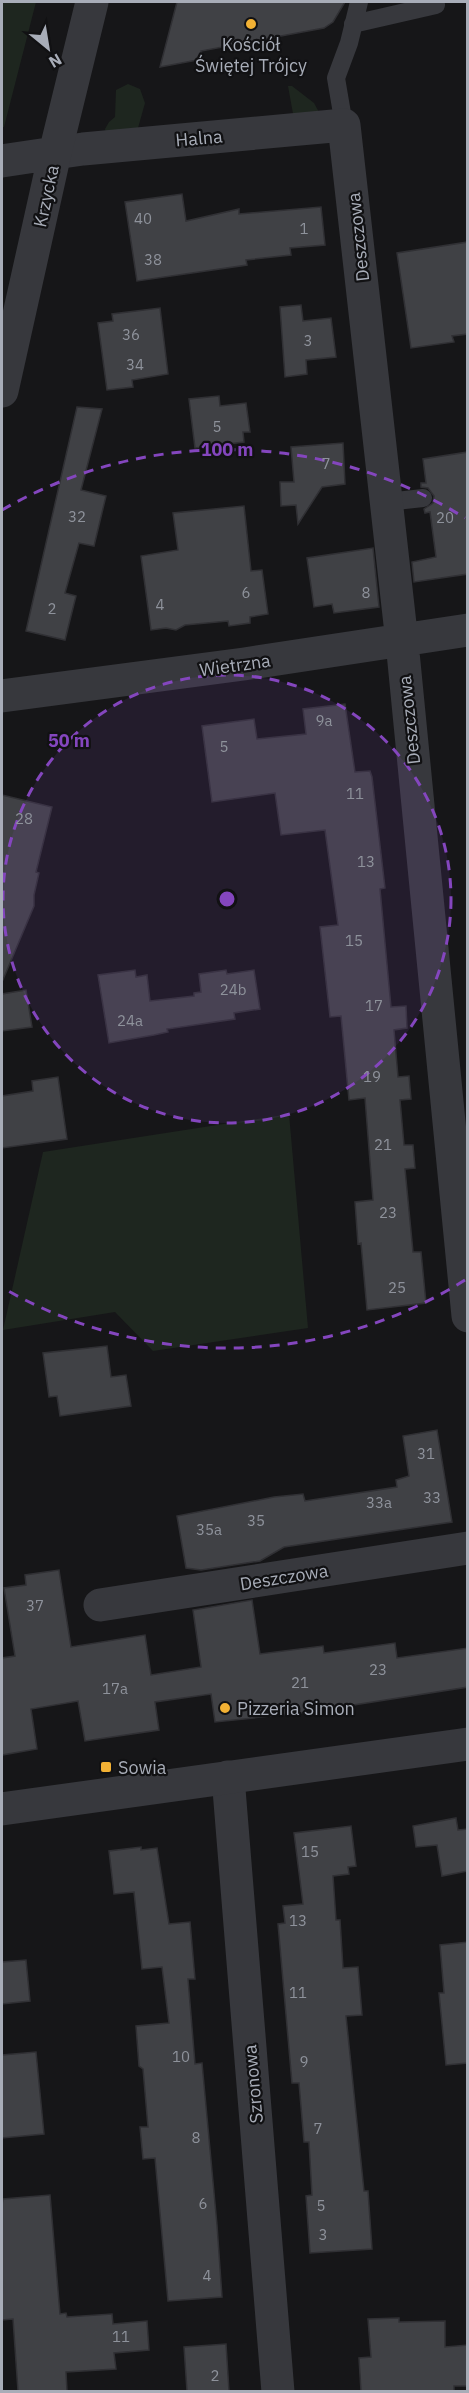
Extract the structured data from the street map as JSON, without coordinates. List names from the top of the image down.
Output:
{
  "streets": {
    "street": [
      "Halna",
      "Krzycka",
      "Deszczowa",
      "Wietrzna",
      "Szronowa"
    ]
  },
  "crossings": [
    ["Halna", "Krzycka"],
    ["Halna", "Deszczowa"],
    ["Deszczowa", "Wietrzna"]
  ],
  "places": {
    "other": ["Kościół Świętej Trójcy", "Pizzeria Simon"],
    "transit": ["Sowia"]
  },
  "house_numbers": [
    "40",
    "1",
    "38",
    "36",
    "3",
    "34",
    "5",
    "7",
    "32",
    "20",
    "6",
    "8",
    "4",
    "2",
    "9a",
    "5",
    "11",
    "28",
    "13",
    "15",
    "24b",
    "17",
    "24a",
    "19",
    "21",
    "23",
    "25",
    "31",
    "33",
    "33a",
    "35",
    "35a",
    "37",
    "23",
    "21",
    "17a",
    "15",
    "13",
    "11",
    "10",
    "9",
    "7",
    "8",
    "6",
    "5",
    "3",
    "4",
    "11",
    "2"
  ],
  "north": "bottom right",
  "rings": ["100 m", "50 m"]
}
